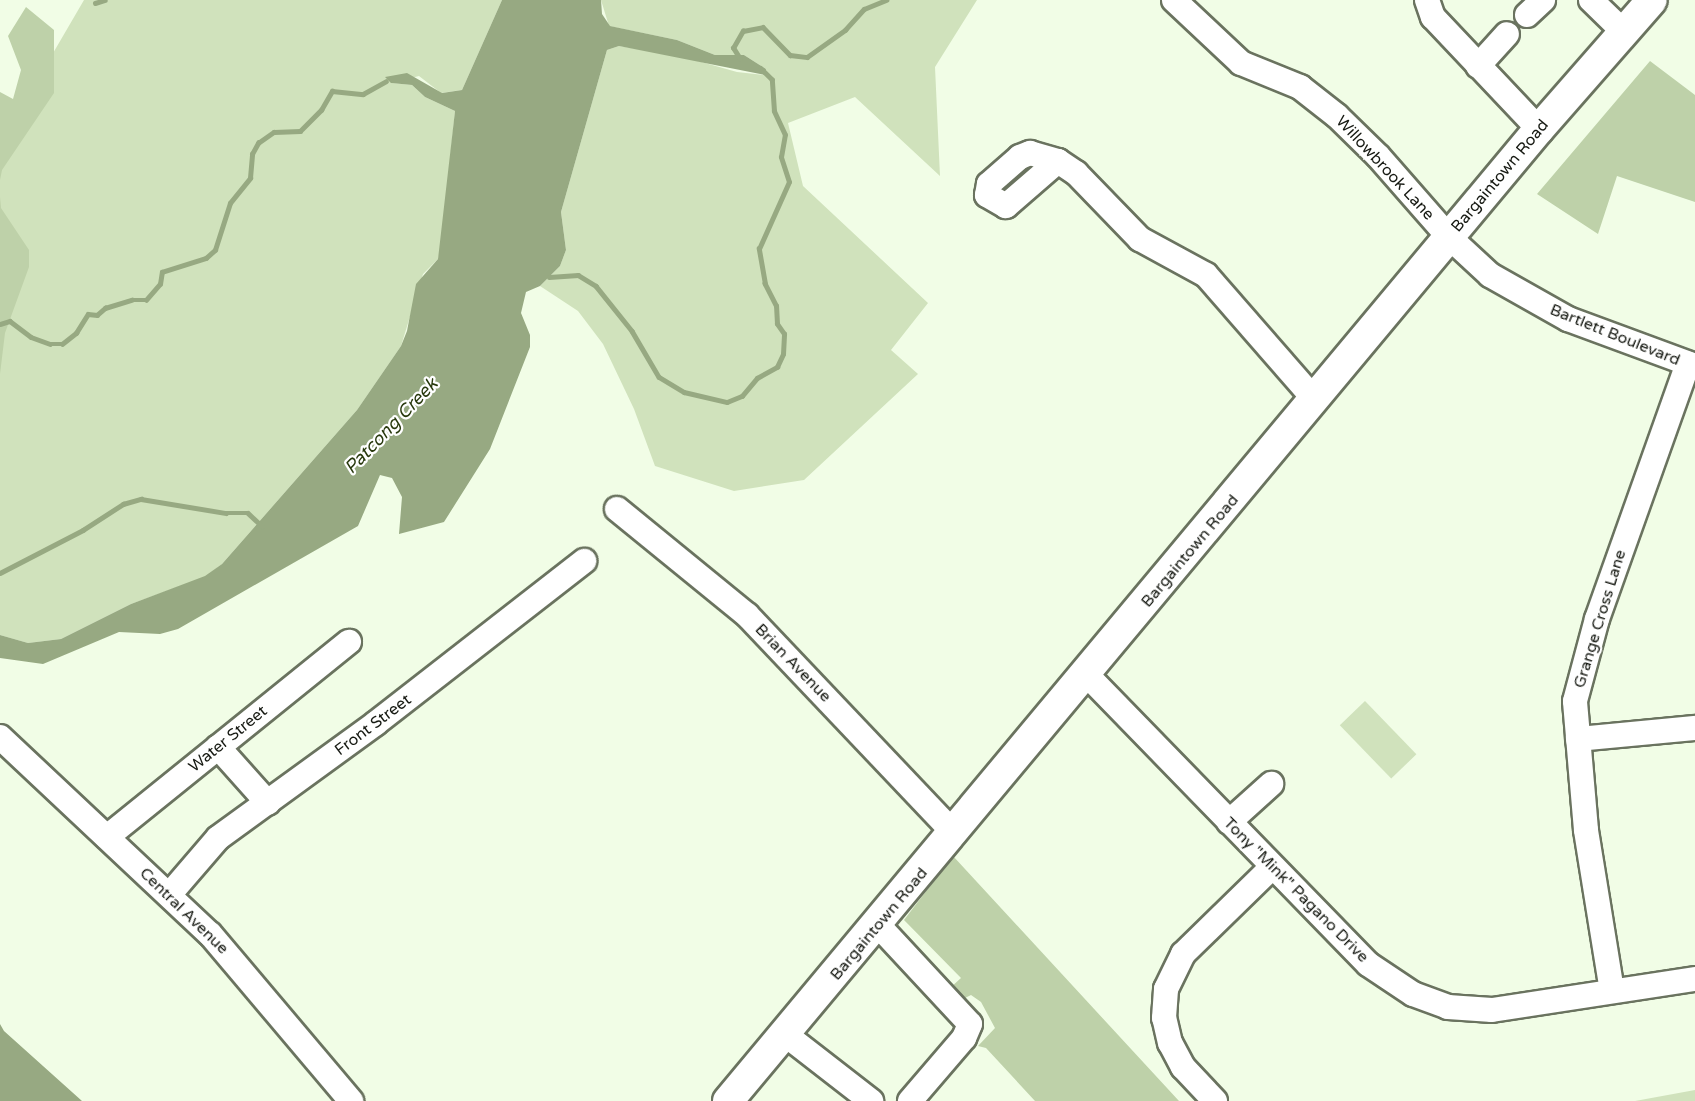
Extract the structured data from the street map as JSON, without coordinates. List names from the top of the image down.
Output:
{
  "streets": {
    "main road": ["Bargaintown Road"],
    "street": [
      "Willowbrook Lane",
      "Bartlett Boulevard",
      "Grange Cross Lane",
      "Brian Avenue",
      "Front Street",
      "Water Street",
      "Tony \"Mink\" Pagano Drive",
      "Central Avenue"
    ]
  },
  "crossings": [
    ["Willowbrook Lane", "Bargaintown Road"],
    ["Willowbrook Lane", "Bartlett Boulevard"],
    ["Bargaintown Road", "Bartlett Boulevard"],
    ["Bargaintown Road", "Brian Avenue"],
    ["Bargaintown Road", "Tony \"Mink\" Pagano Drive"],
    ["Bartlett Boulevard", "Grange Cross Lane"],
    ["Grange Cross Lane", "Tony \"Mink\" Pagano Drive"],
    ["Front Street", "Central Avenue"],
    ["Water Street", "Central Avenue"]
  ],
  "water": ["Patcong Creek"]
}
